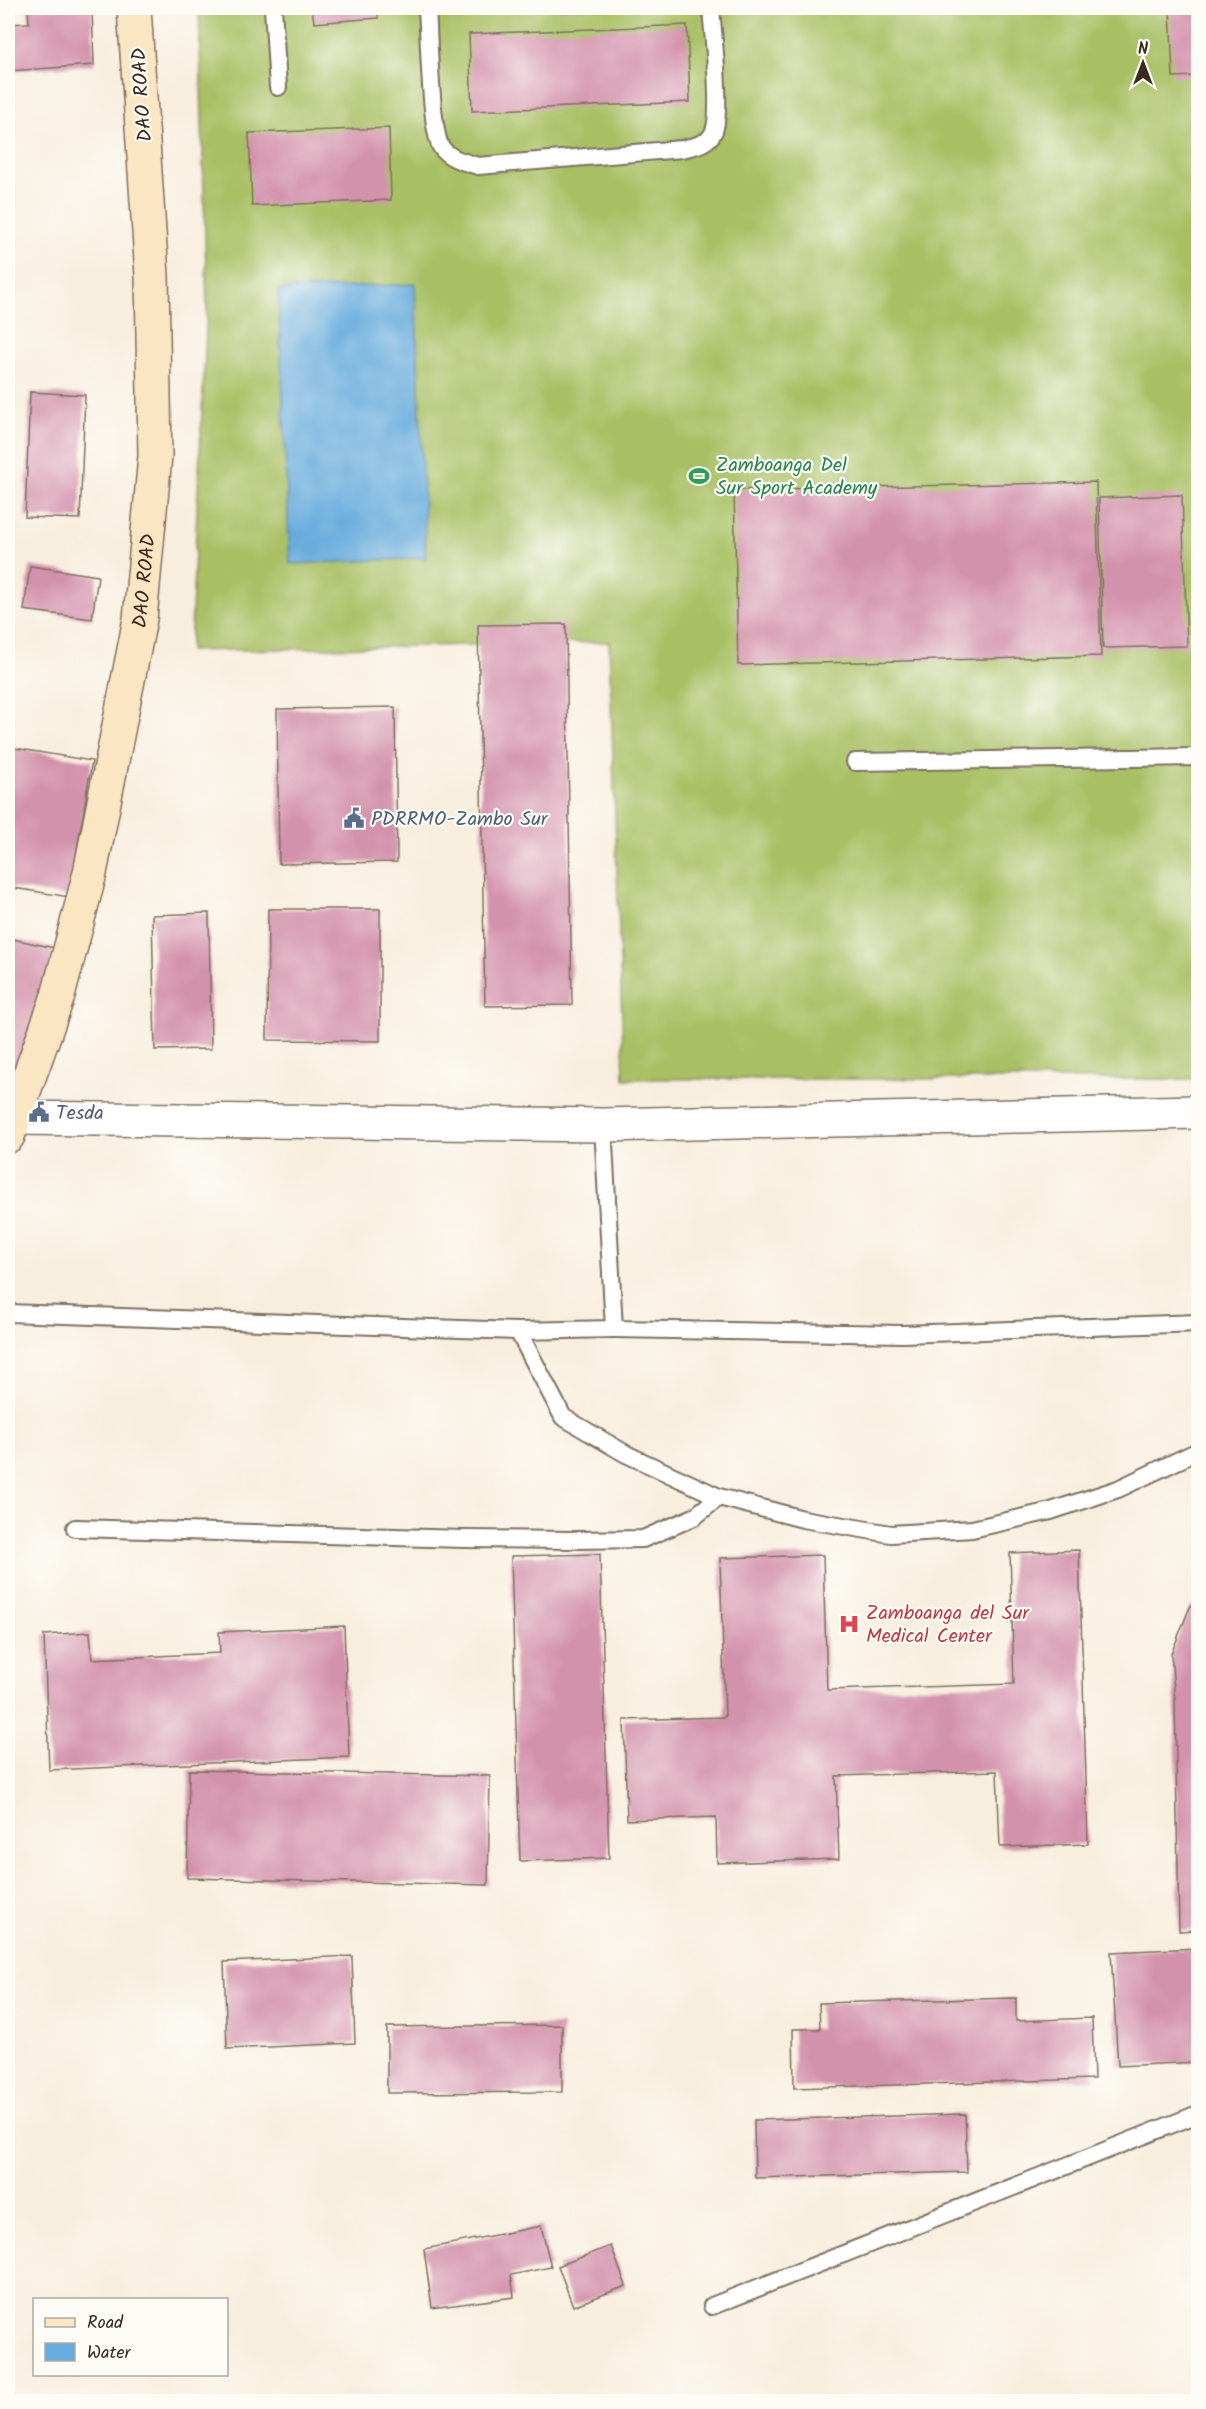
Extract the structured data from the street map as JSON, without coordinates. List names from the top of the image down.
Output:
{
  "streets": {
    "street": ["DAO ROAD"]
  },
  "places": {
    "sports": ["Zamboanga Del Sur Sport Academy"],
    "public building": ["PDRRMO-Zambo Sur", "Tesda"],
    "hospital": ["Zamboanga del Sur Medical Center"]
  },
  "legend": ["Road", "Water"],
  "north": "top"
}
